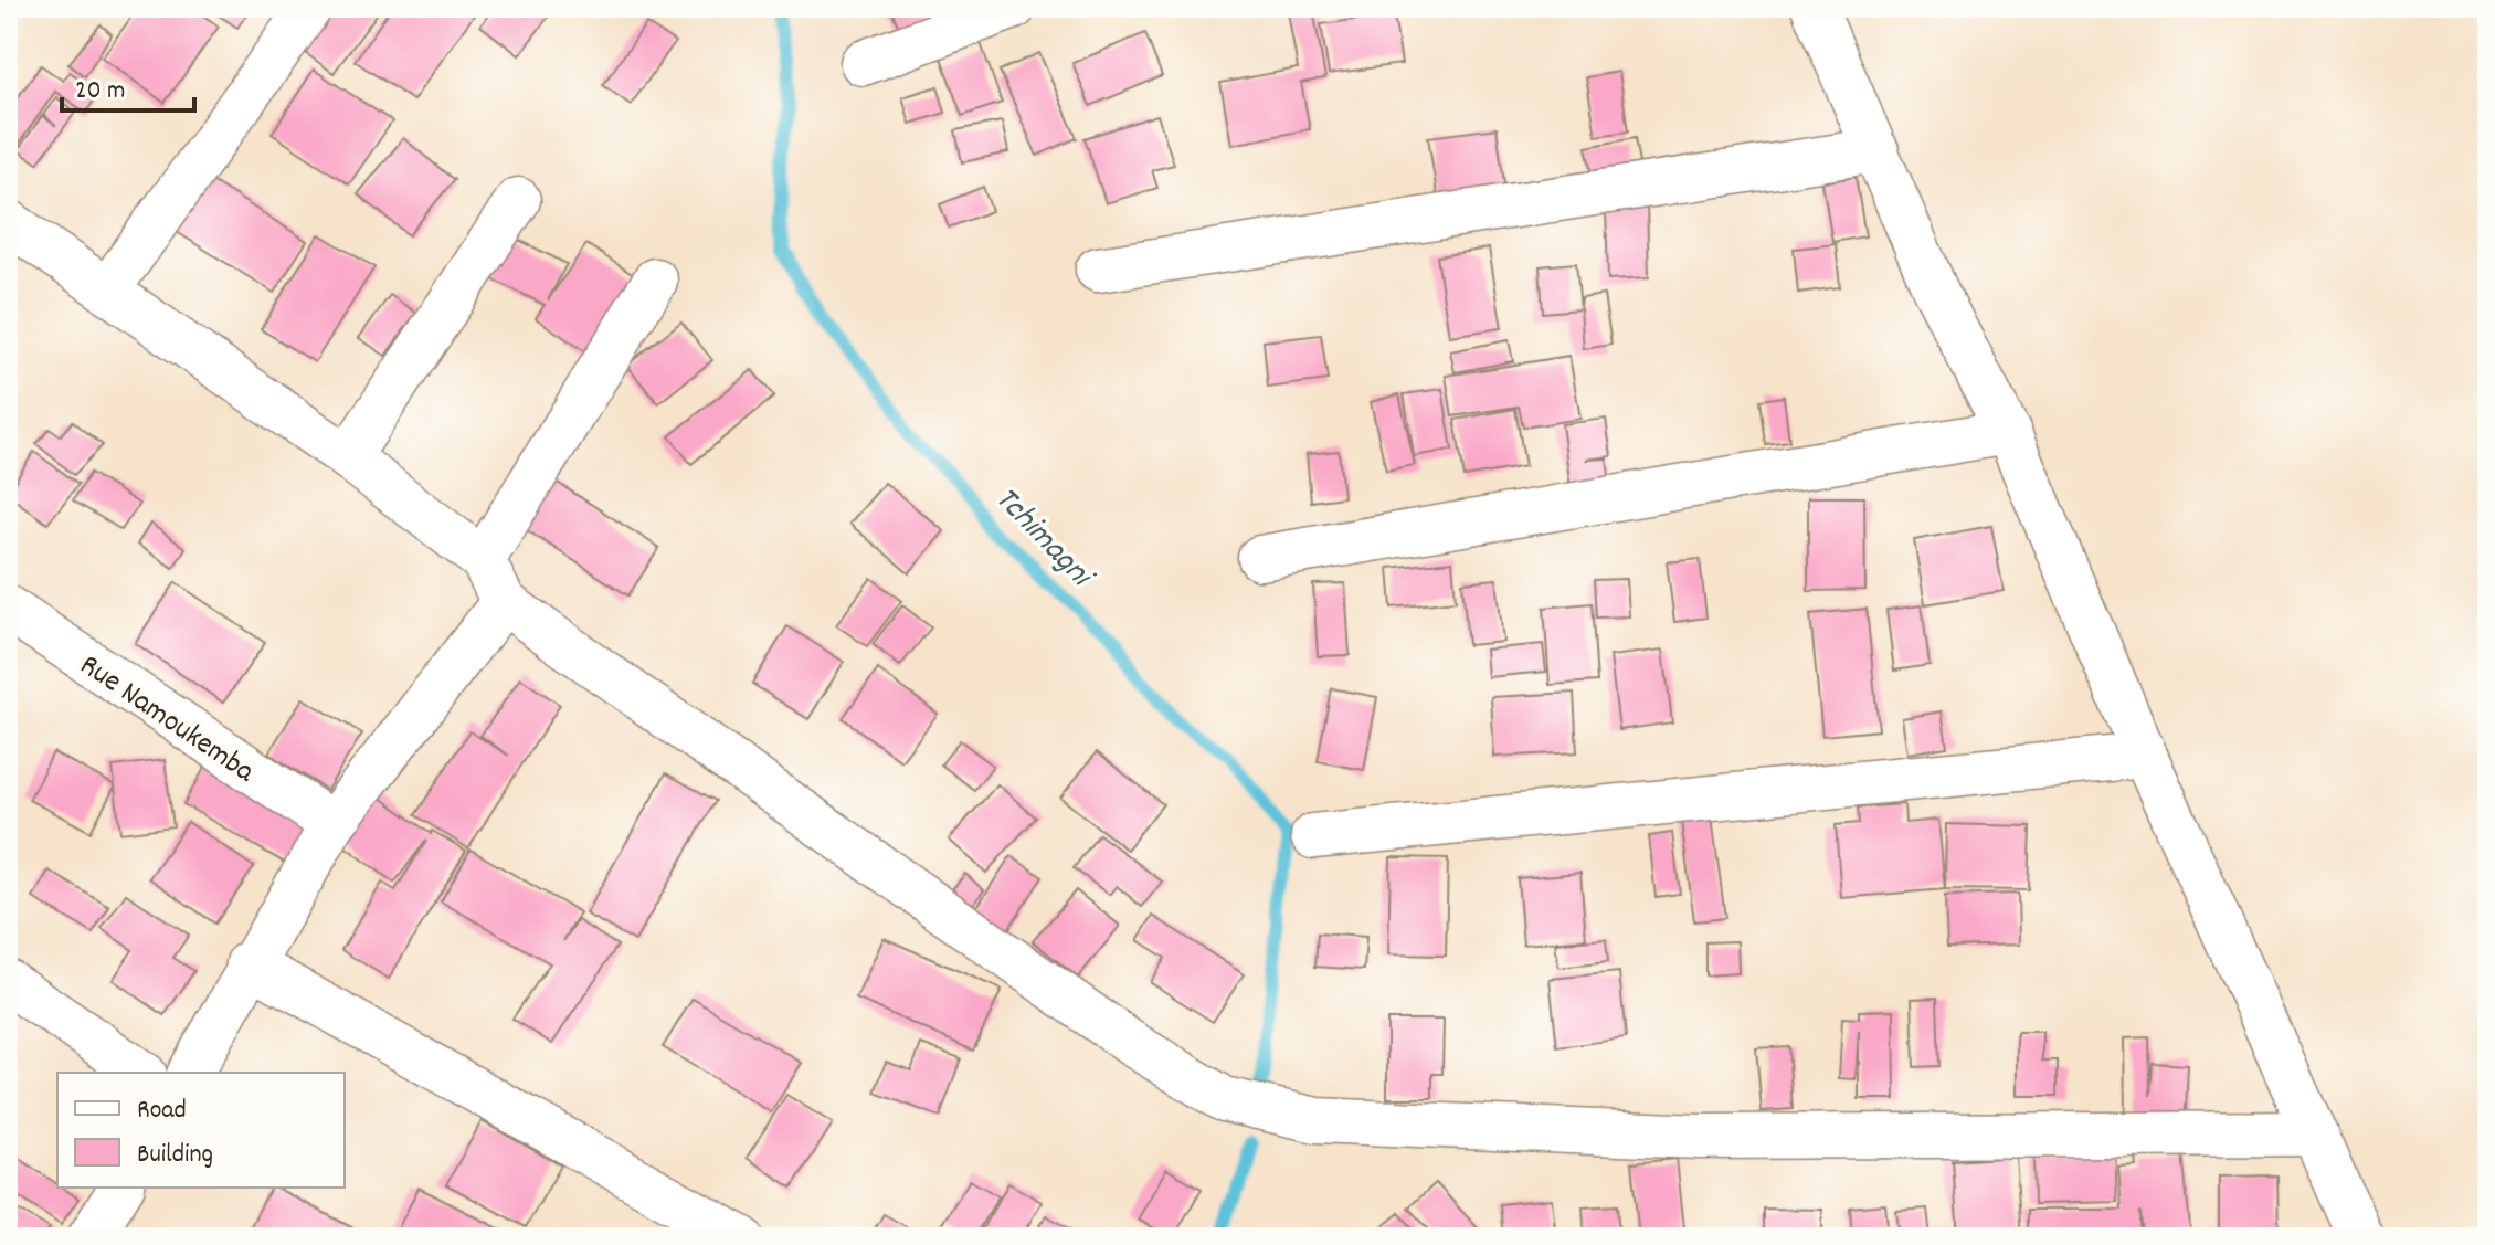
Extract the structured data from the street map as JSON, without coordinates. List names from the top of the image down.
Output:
{
  "streets": {
    "street": ["Rue Namoukemba"]
  },
  "water": ["Tchimagni"],
  "legend": ["Road", "Building"],
  "scale_bar": "20 m"
}
